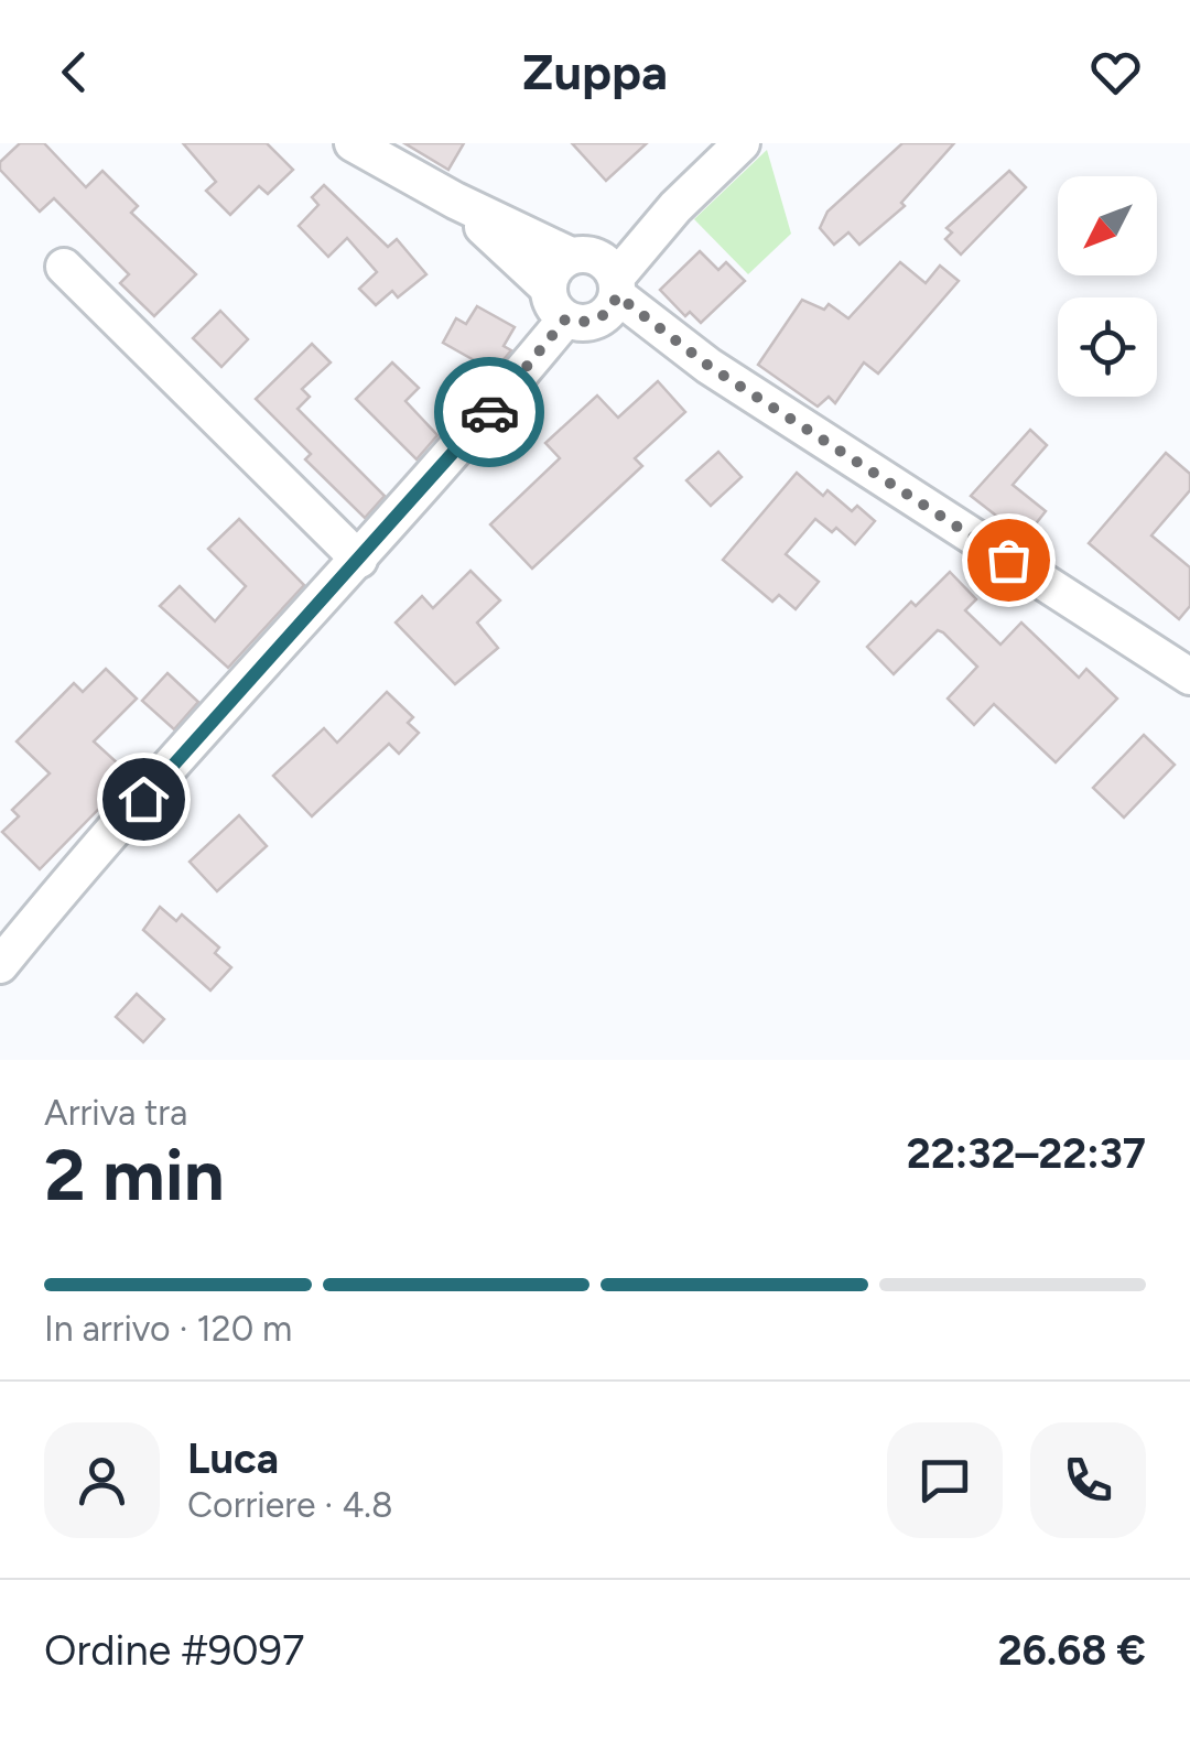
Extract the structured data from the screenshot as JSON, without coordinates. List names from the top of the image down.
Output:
{
  "north": "bottom left",
  "page": {
    "header": "Zuppa",
    "heading": ["2 min", "Arriva tra", "22:32–22:37"],
    "panel": [
      "Luca",
      "Corriere · 4.8",
      "Ordine #9097",
      "26.68 €"
    ],
    "bar": "In arrivo · 120 m"
  }
}
